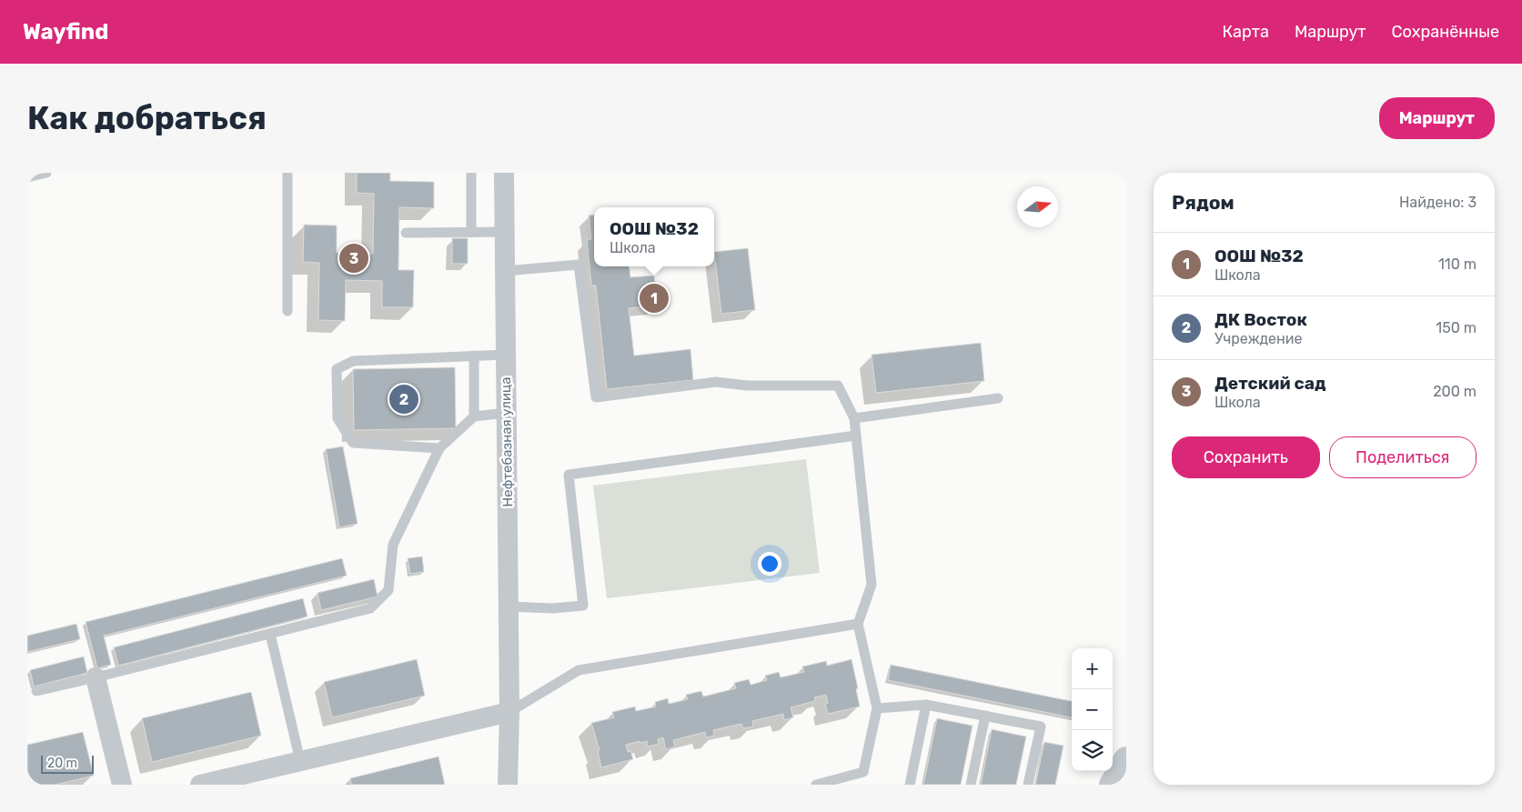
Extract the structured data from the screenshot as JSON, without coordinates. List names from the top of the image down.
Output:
{
  "streets": {
    "street": ["Нефтебазная улица"]
  },
  "scale_bar": "20 m",
  "north": "right",
  "page": {
    "header": "Wayfind",
    "nav": ["Карта", "Маршрут", "Сохранённые"],
    "buttons": [
      "Маршрут",
      ["Сохранить", "Поделиться"]
    ],
    "title": "Как добраться",
    "heading": ["Рядом", "Найдено: 3"],
    "popup": ["ООШ №32", "Школа"],
    "list": [
      {
        "mark": "1",
        "name": "ООШ №32",
        "note": "Школа",
        "value": "110 m"
      },
      {
        "mark": "2",
        "name": "ДК Восток",
        "note": "Учреждение",
        "value": "150 m"
      },
      {
        "mark": "3",
        "name": "Детский сад",
        "note": "Школа",
        "value": "200 m"
      }
    ],
    "pins": ["3", "1", "2"],
    "map_buttons": ["+", "−"],
    "scale": "20 m"
  }
}
